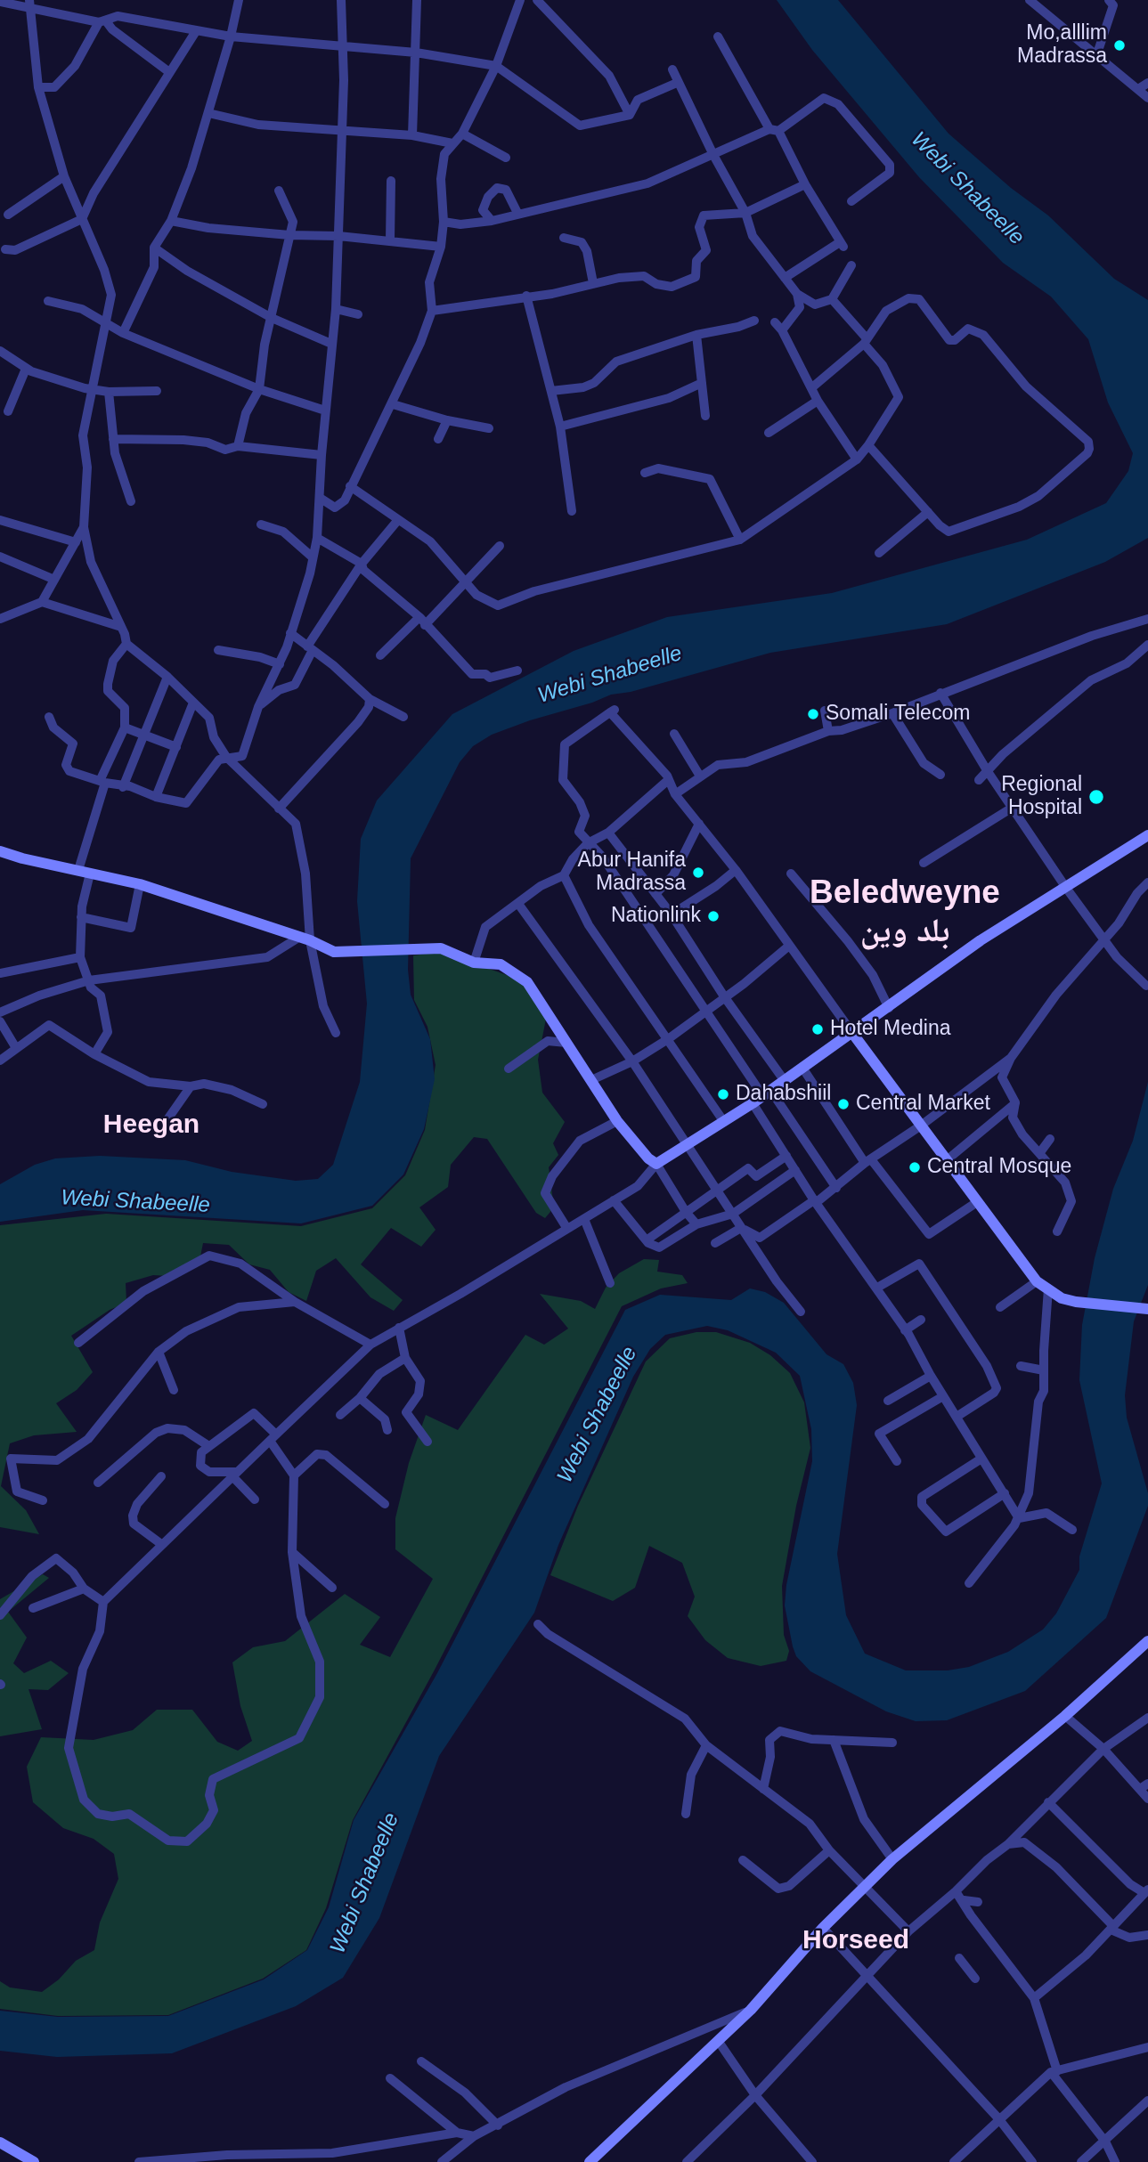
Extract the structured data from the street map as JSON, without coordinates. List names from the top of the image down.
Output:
{
  "districts": ["Beledweyne بلد وين", "Heegan", "Horseed"],
  "water": ["Webi Shabeelle"],
  "places": [
    "Mo,alllim Madrassa",
    "Somali Telecom",
    "Regional Hospital",
    "Abur Hanifa Madrassa",
    "Nationlink",
    "Hotel Medina",
    "Dahabshiil",
    "Central Market",
    "Central Mosque"
  ]
}
